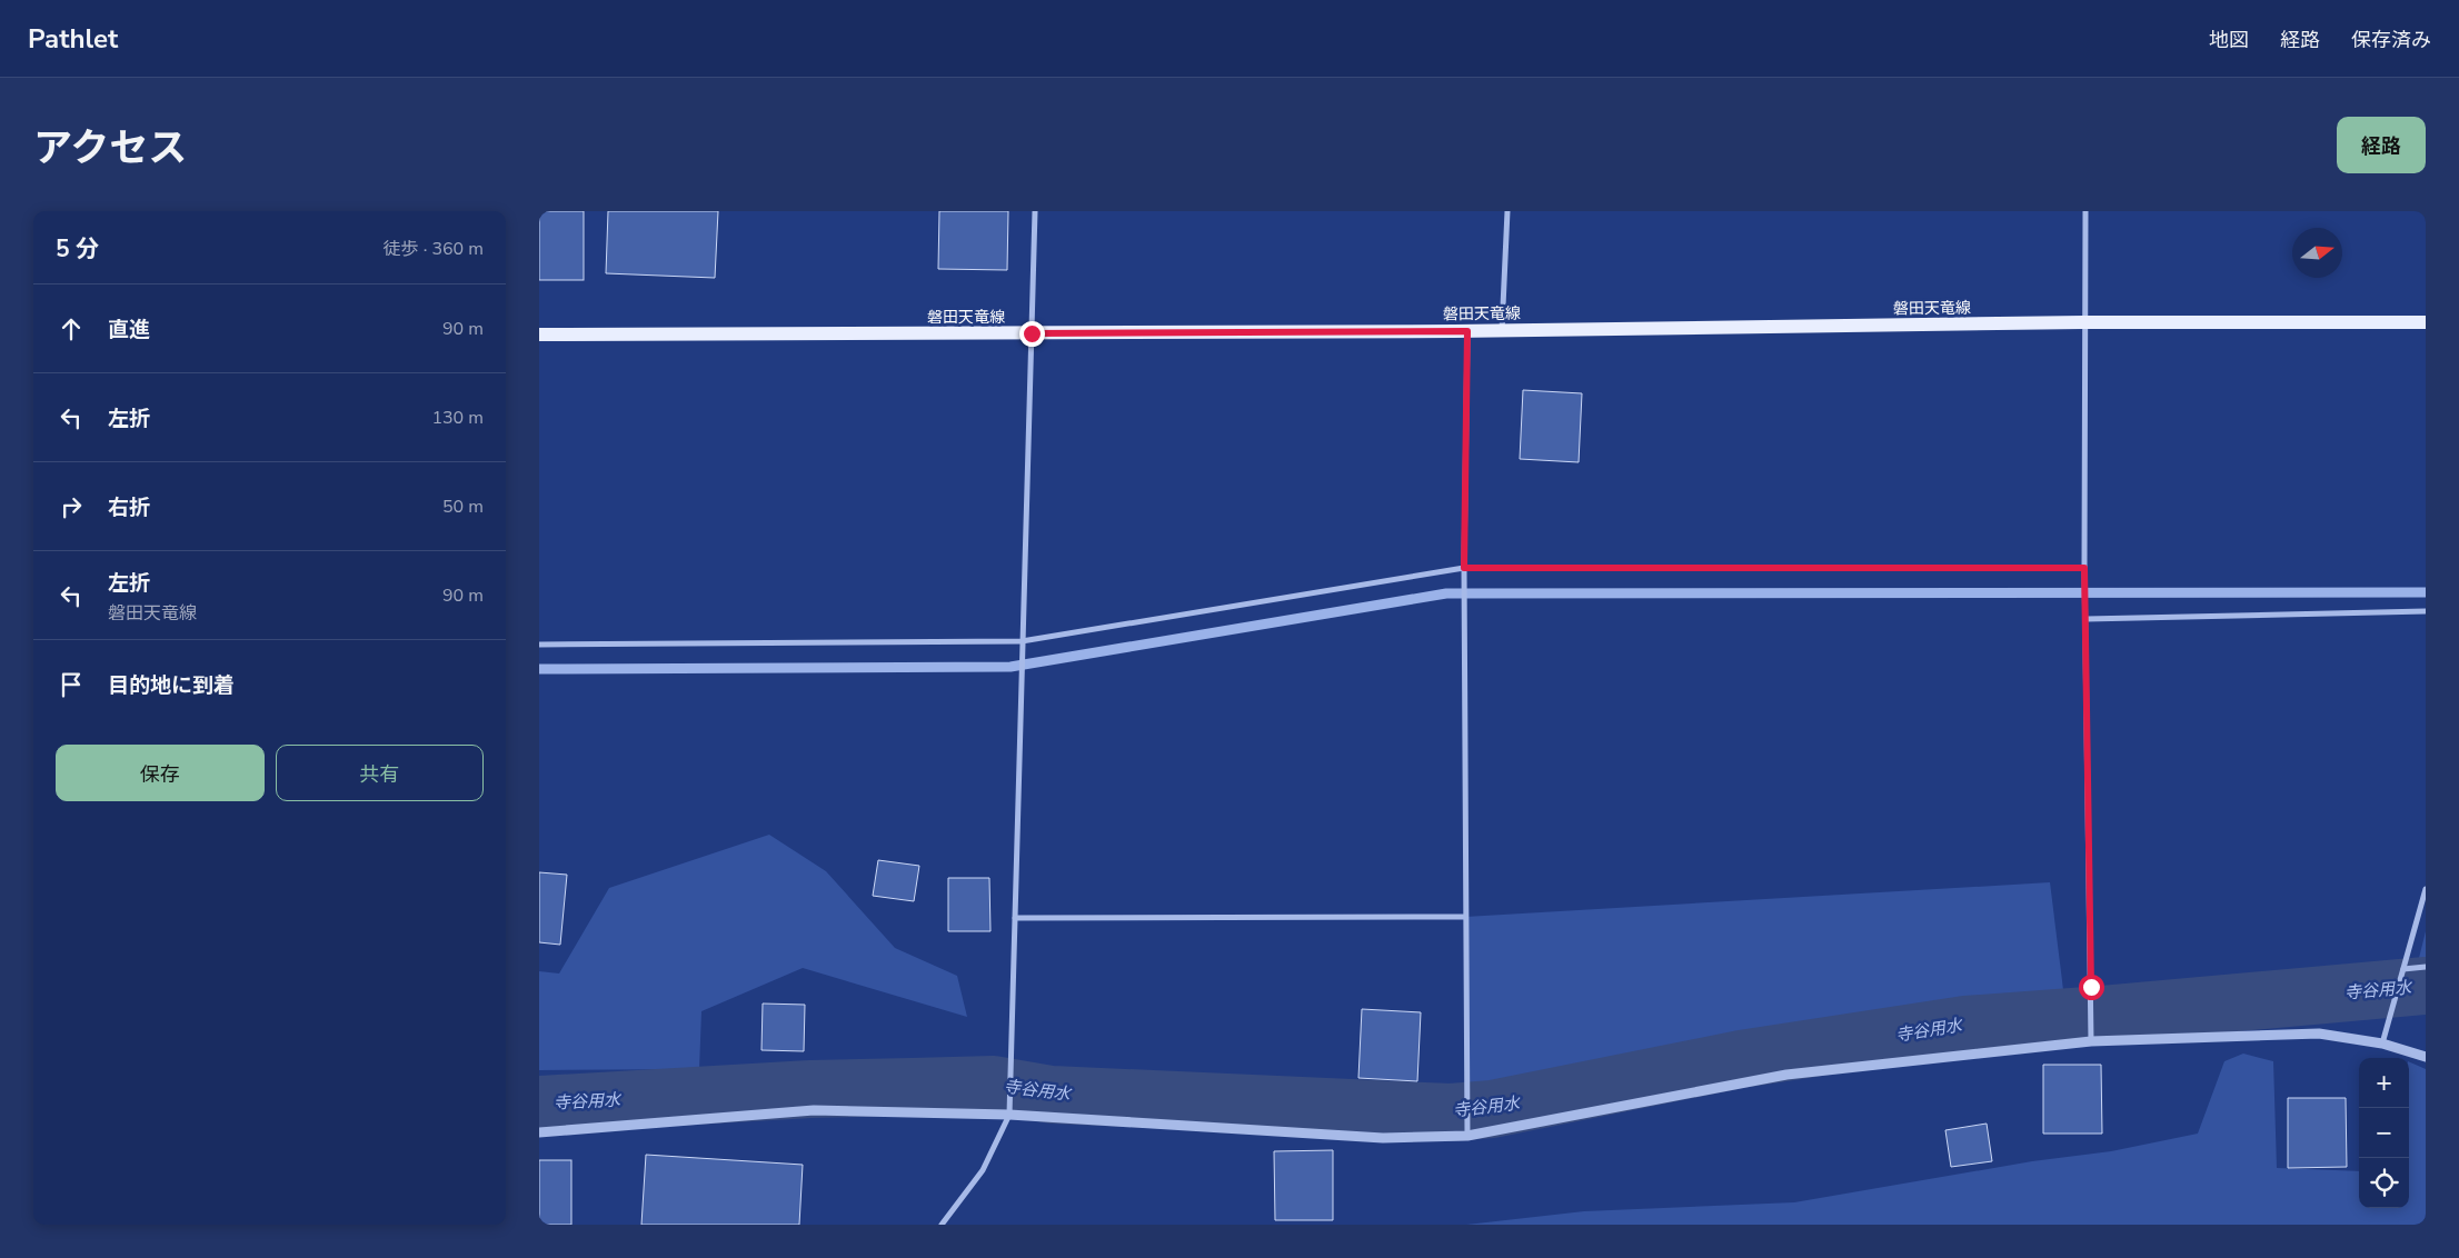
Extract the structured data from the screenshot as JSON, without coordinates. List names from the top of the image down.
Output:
{
  "streets": {
    "main road": ["磐田天竜線"]
  },
  "water": ["寺谷用水"],
  "north": "right",
  "page": {
    "header": "Pathlet",
    "nav": ["地図", "経路", "保存済み"],
    "title": "アクセス",
    "buttons": [
      "経路",
      ["保存", "共有"]
    ],
    "heading": ["5 分", "徒歩 · 360 m"],
    "list": [
      ["直進", "90 m"],
      ["左折", "130 m"],
      ["右折", "50 m"],
      ["左折", "磐田天竜線", "90 m"],
      "目的地に到着"
    ],
    "map_buttons": ["+", "−"]
  }
}
